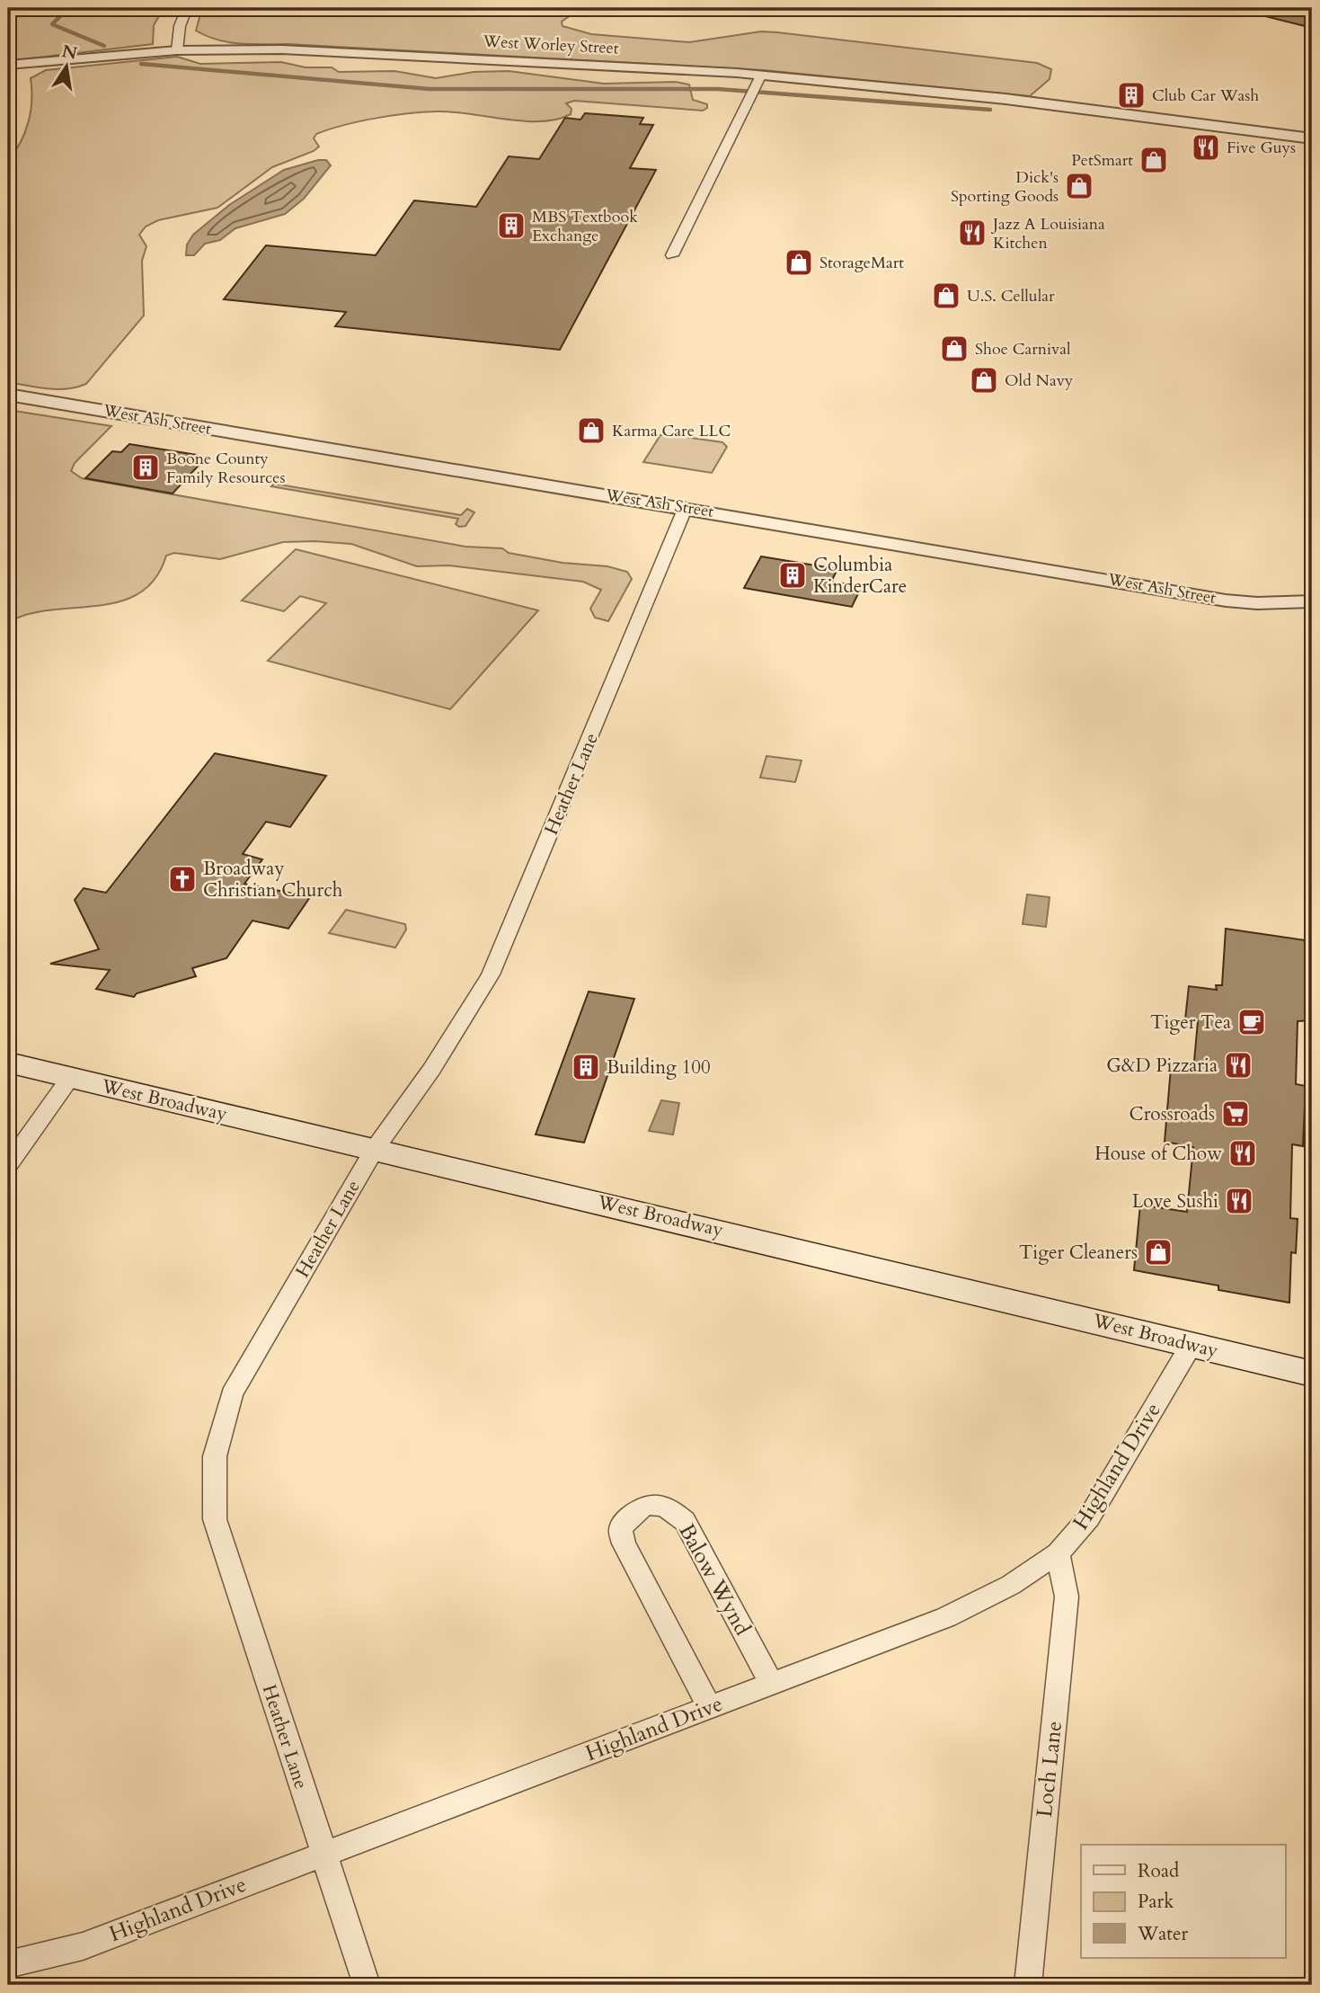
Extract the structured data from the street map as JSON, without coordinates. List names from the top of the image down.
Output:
{
  "streets": {
    "main road": ["West Broadway"],
    "street": [
      "West Worley Street",
      "West Ash Street",
      "Heather Lane",
      "Highland Drive",
      "Balow Wynd",
      "Loch Lane"
    ]
  },
  "crossings": [
    ["West Ash Street", "Heather Lane"],
    ["Heather Lane", "West Broadway"],
    ["Heather Lane", "Highland Drive"],
    ["West Broadway", "Highland Drive"],
    ["Highland Drive", "Balow Wynd"],
    ["Highland Drive", "Loch Lane"]
  ],
  "places": {
    "building": [
      "Club Car Wash",
      "MBS Textbook Exchange",
      "Boone County Family Resources",
      "Columbia KinderCare",
      "Building 100"
    ],
    "restaurant": [
      "Five Guys",
      "Jazz A Louisiana Kitchen",
      "G&D Pizzaria",
      "House of Chow",
      "Love Sushi"
    ],
    "shop": [
      "PetSmart",
      "Dick's Sporting Goods",
      "StorageMart",
      "U.S. Cellular",
      "Shoe Carnival",
      "Old Navy",
      "Karma Care LLC",
      "Tiger Cleaners"
    ],
    "church": ["Broadway Christian Church"],
    "cafe": ["Tiger Tea"],
    "supermarket": ["Crossroads"]
  },
  "legend": ["Road", "Park", "Water"],
  "north": "top"
}
